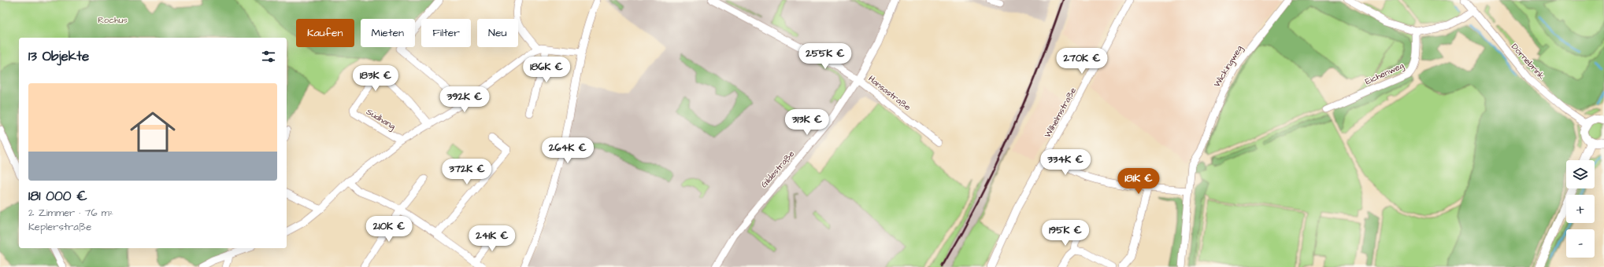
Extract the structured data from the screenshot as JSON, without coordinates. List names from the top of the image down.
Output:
{
  "streets": {
    "street": [
      "Dörnebrink",
      "Wickingweg",
      "Eichenweg",
      "Hansastraße",
      "Wilhelmstraße",
      "Südhang",
      "Gildestraße"
    ]
  },
  "crossings": [
    ["Hansastraße", "Gildestraße"]
  ],
  "parks": ["Rochus"],
  "page": {
    "chip": [
      "Kaufen",
      "Mieten",
      "Filter",
      "Neu"
    ],
    "heading": "13 Objekte",
    "price": [
      "255K €",
      "270K €",
      "186K €",
      "183K €",
      "392K €",
      "313K €",
      "264K €",
      "334K €",
      "372K €",
      "181K €",
      "210K €",
      "195K €",
      "241K €"
    ],
    "list": [
      {
        "name": "181 000 €",
        "note": "2 Zimmer · 76 m² · Keplerstraße"
      }
    ],
    "map_buttons": ["+", "−"]
  }
}
